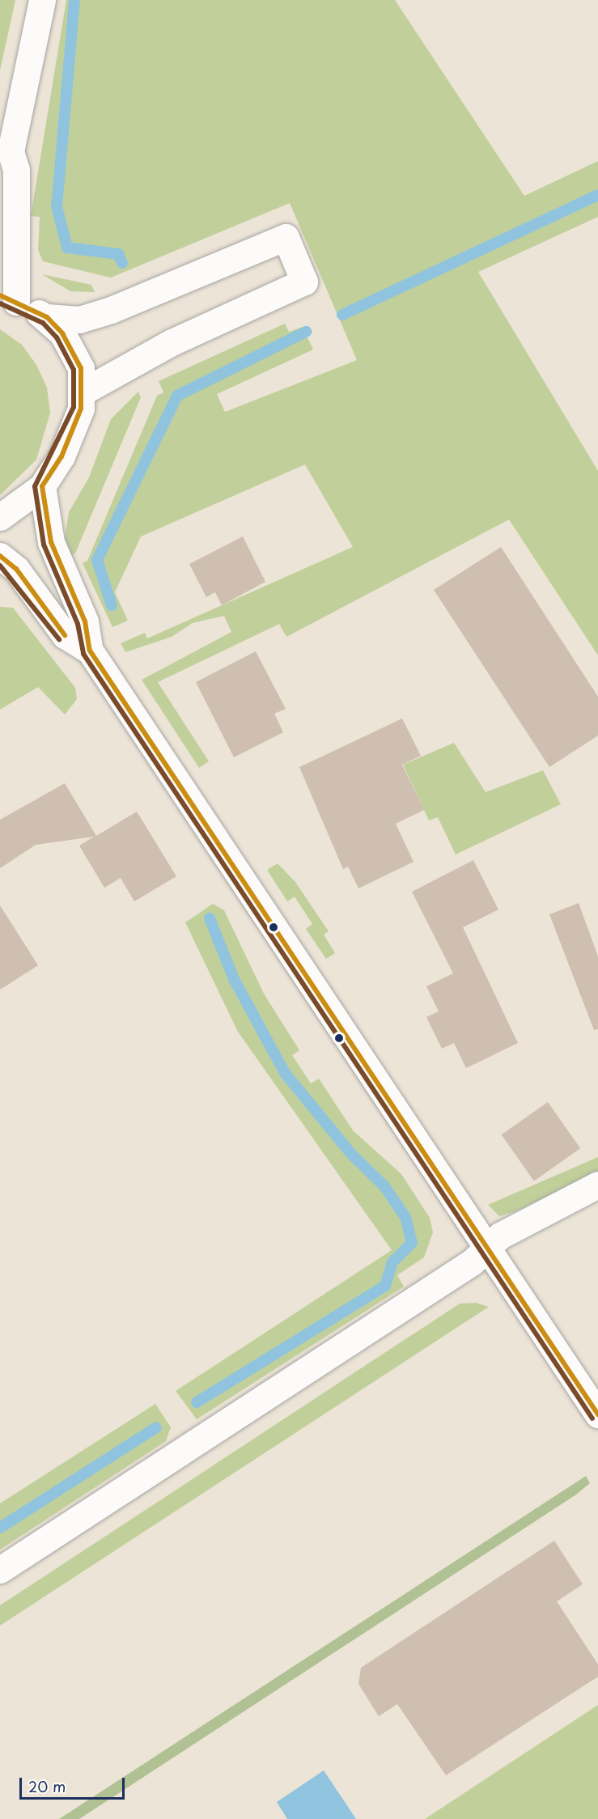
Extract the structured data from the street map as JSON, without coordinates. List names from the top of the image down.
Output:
{
  "scale_bar": "20 m"
}
